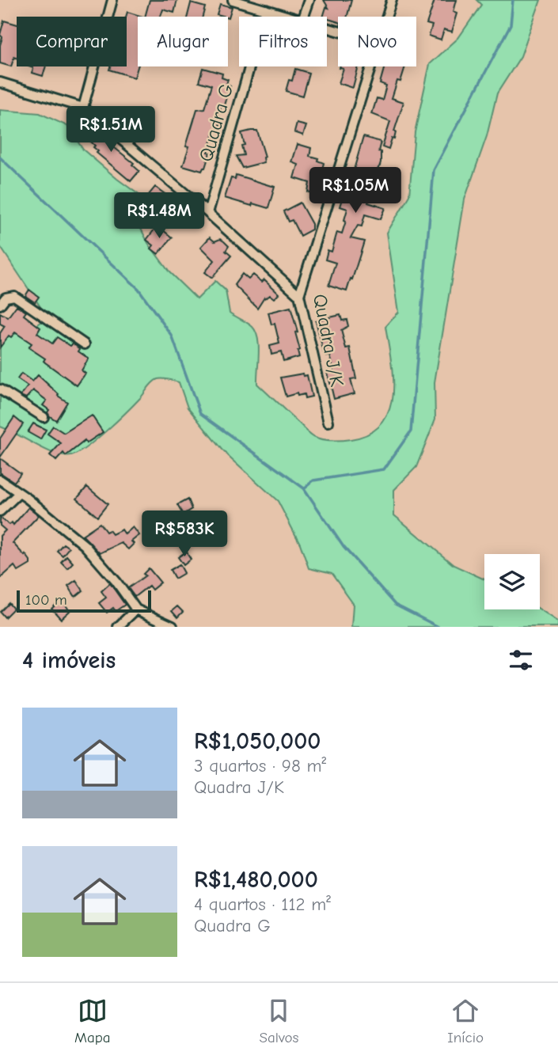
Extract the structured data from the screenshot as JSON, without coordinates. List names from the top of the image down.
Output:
{
  "streets": {
    "street": ["Quadra G", "Quadra J/K"]
  },
  "scale_bar": "100 m",
  "page": {
    "chip": [
      "Comprar",
      "Alugar",
      "Filtros",
      "Novo"
    ],
    "price": [
      "R$1.51M",
      "R$1.05M",
      "R$1.48M",
      "R$583K"
    ],
    "scale": "100 m",
    "heading": "4 imóveis",
    "list": [
      {
        "name": "R$1,050,000",
        "note": "3 quartos · 98 m² · Quadra J/K"
      },
      {
        "name": "R$1,480,000",
        "note": "4 quartos · 112 m² · Quadra G"
      }
    ],
    "tabs": ["Mapa", "Salvos", "Início"]
  }
}
